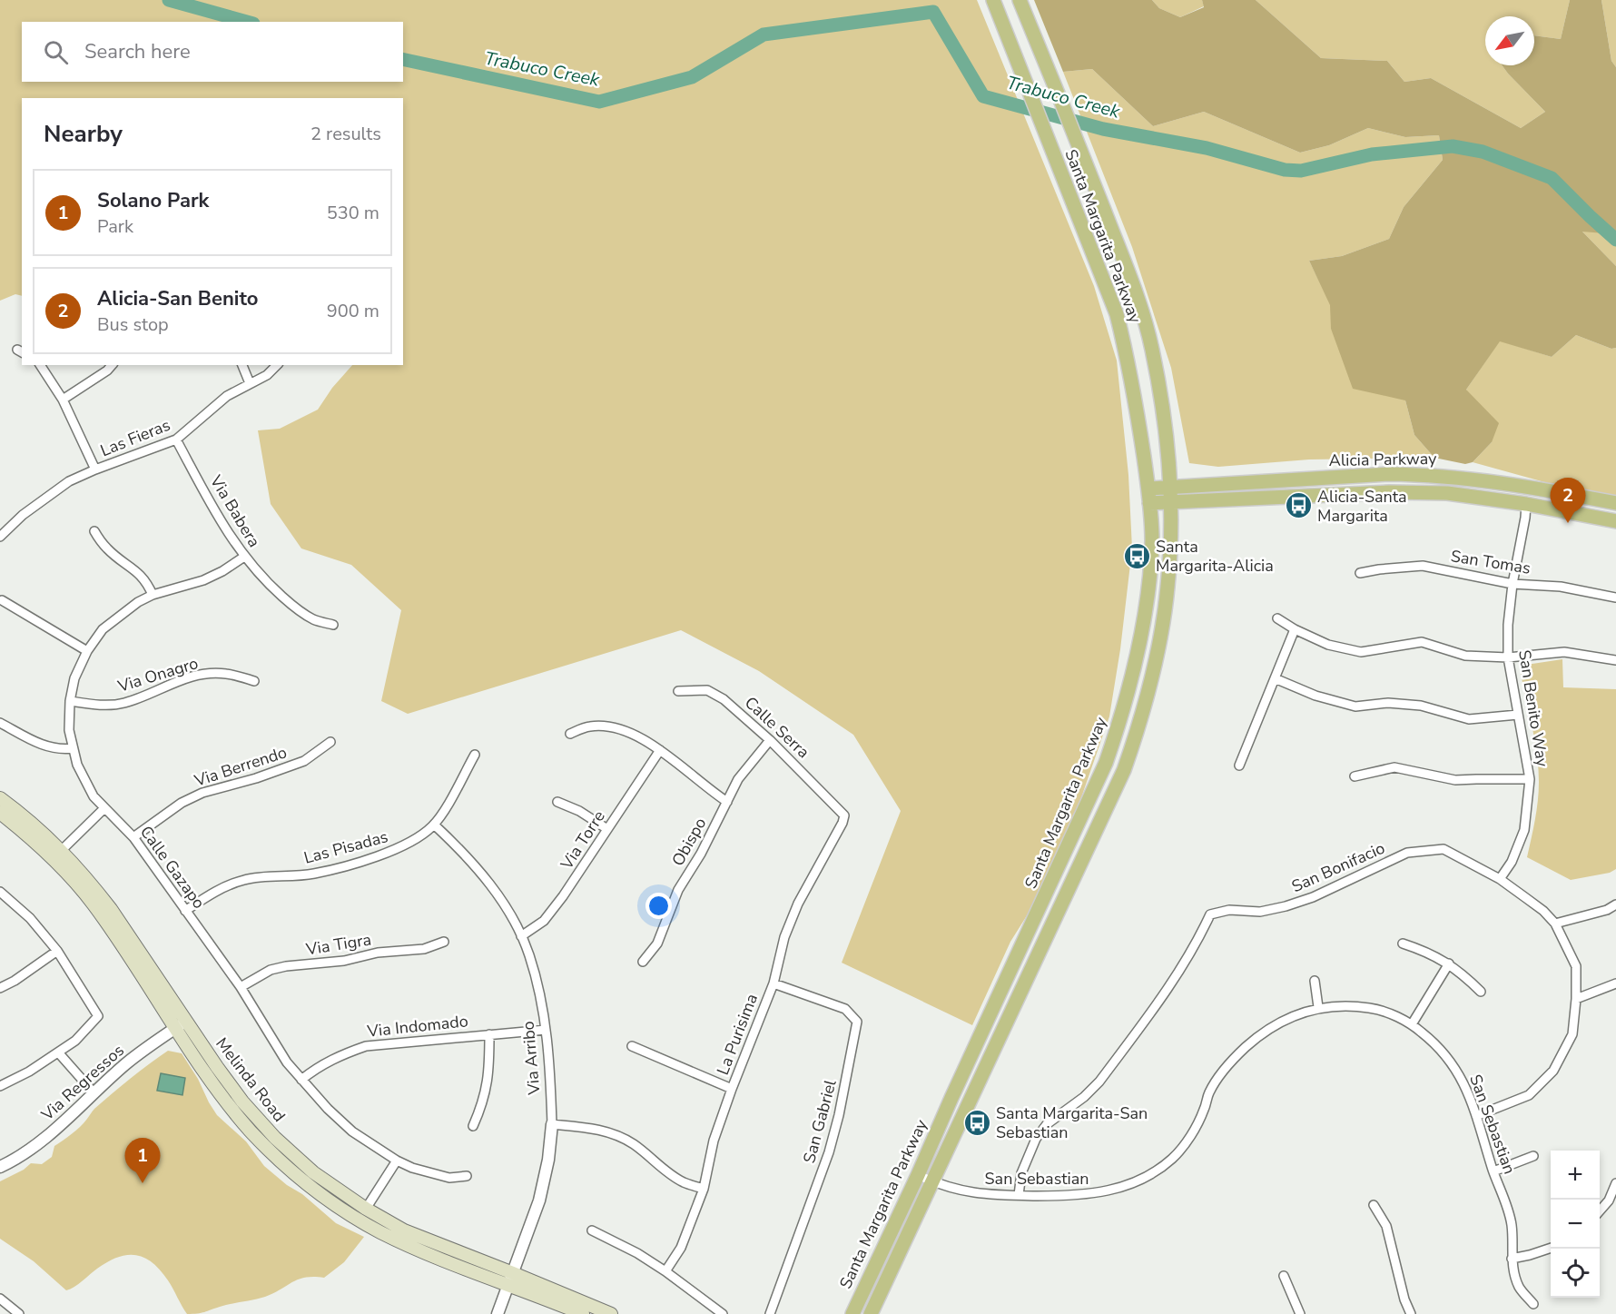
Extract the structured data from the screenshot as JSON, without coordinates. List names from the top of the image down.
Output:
{
  "streets": {
    "main road": ["Santa Margarita Parkway", "Alicia Parkway", "Melinda Road"],
    "street": [
      "Las Fieras",
      "Via Babera",
      "San Tomas",
      "Via Onagro",
      "San Benito Way",
      "Calle Serra",
      "Via Berrendo",
      "Via Torre",
      "Obispo",
      "Las Pisadas",
      "Calle Gazapo",
      "San Bonifacio",
      "Via Tigra",
      "Via Indomado",
      "La Purisima",
      "Via Arribo",
      "Via Regressos",
      "San Gabriel",
      "San Sebastian"
    ]
  },
  "crossings": [
    ["Santa Margarita Parkway", "Alicia Parkway"],
    ["Santa Margarita Parkway", "San Sebastian"],
    ["Las Fieras", "Via Babera"],
    ["Alicia Parkway", "San Benito Way"],
    ["Via Babera", "Calle Gazapo"],
    ["San Tomas", "San Benito Way"],
    ["Via Onagro", "Calle Gazapo"],
    ["San Benito Way", "San Bonifacio"],
    ["Calle Serra", "Obispo"],
    ["Calle Serra", "La Purisima"],
    ["Via Berrendo", "Calle Gazapo"],
    ["Via Torre", "Via Arribo"],
    ["Las Pisadas", "Calle Gazapo"],
    ["Las Pisadas", "Via Arribo"],
    ["Calle Gazapo", "Via Tigra"],
    ["Calle Gazapo", "Via Indomado"],
    ["San Bonifacio", "San Sebastian"],
    ["Via Indomado", "Via Arribo"],
    ["La Purisima", "San Gabriel"],
    ["Via Arribo", "Melinda Road"],
    ["Melinda Road", "Via Regressos"]
  ],
  "water": ["Trabuco Creek"],
  "places": {
    "bus stop": ["Alicia-Santa Margarita", "Santa Margarita-Alicia", "Santa Margarita-San Sebastian"]
  },
  "north": "bottom left",
  "page": {
    "search": "Search here",
    "heading": ["Nearby", "2 results"],
    "list": [
      {
        "mark": "1",
        "name": "Solano Park",
        "note": "Park",
        "value": "530 m"
      },
      {
        "mark": "2",
        "name": "Alicia-San Benito",
        "note": "Bus stop",
        "value": "900 m"
      }
    ],
    "pins": ["2", "1"],
    "map_buttons": ["+", "−"]
  }
}
